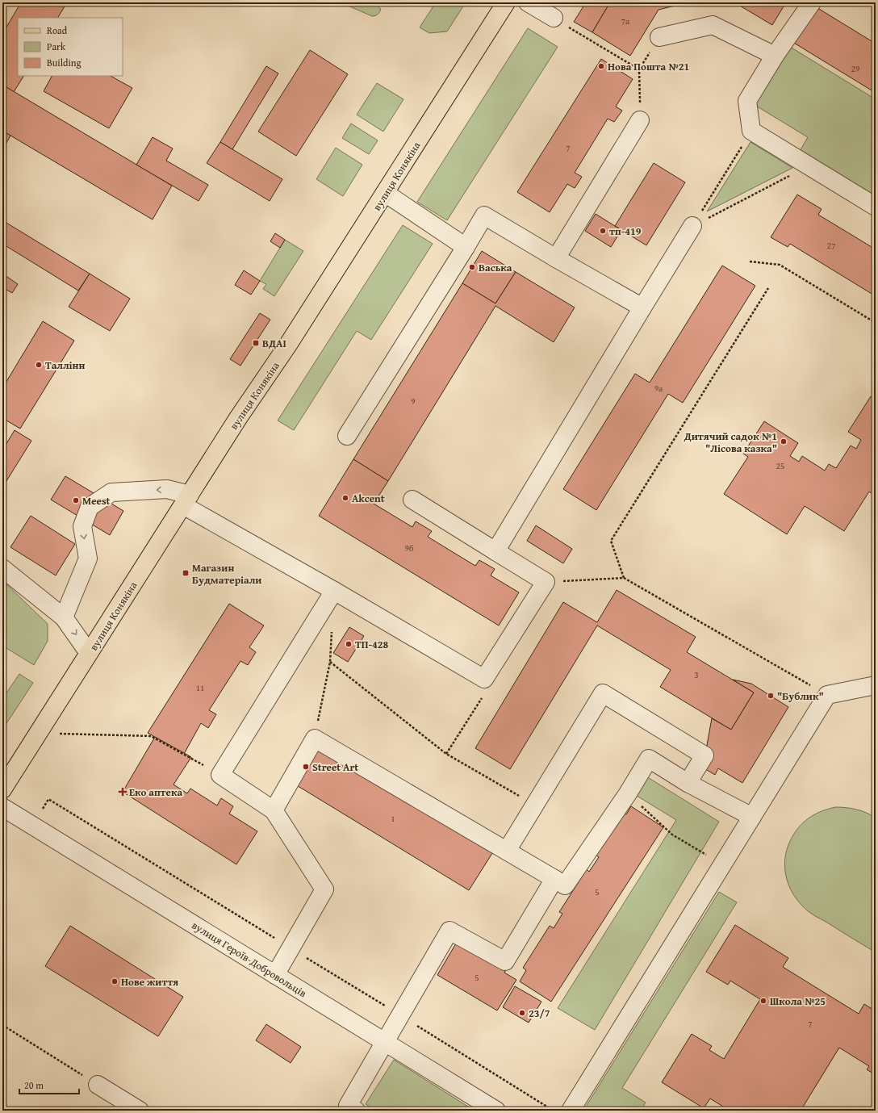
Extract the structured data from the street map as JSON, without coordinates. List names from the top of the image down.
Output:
{
  "streets": {
    "main road": ["вулиця Конякіна"],
    "street": ["вулиця Героїв-Добровольців"]
  },
  "places": {
    "other": [
      "Нова Пошта №21",
      "тп-419",
      "Васька",
      "Таллінн",
      "Дитячий садок №1 \"Лісова казка\"",
      "Akcent",
      "Meest",
      "ТП-428",
      "\"Бублик\"",
      "Street Art",
      "Нове життя",
      "Школа №25",
      "23/7"
    ],
    "transit": ["ВДАІ", "Магазин Будматеріали"],
    "health": ["Еко аптека"]
  },
  "house_numbers": [
    "7а",
    "29",
    "7",
    "27",
    "9а",
    "9",
    "25",
    "9б",
    "3",
    "11",
    "1",
    "5",
    "5",
    "7"
  ],
  "legend": ["Road", "Park", "Building"],
  "scale_bar": "20 m"
}
